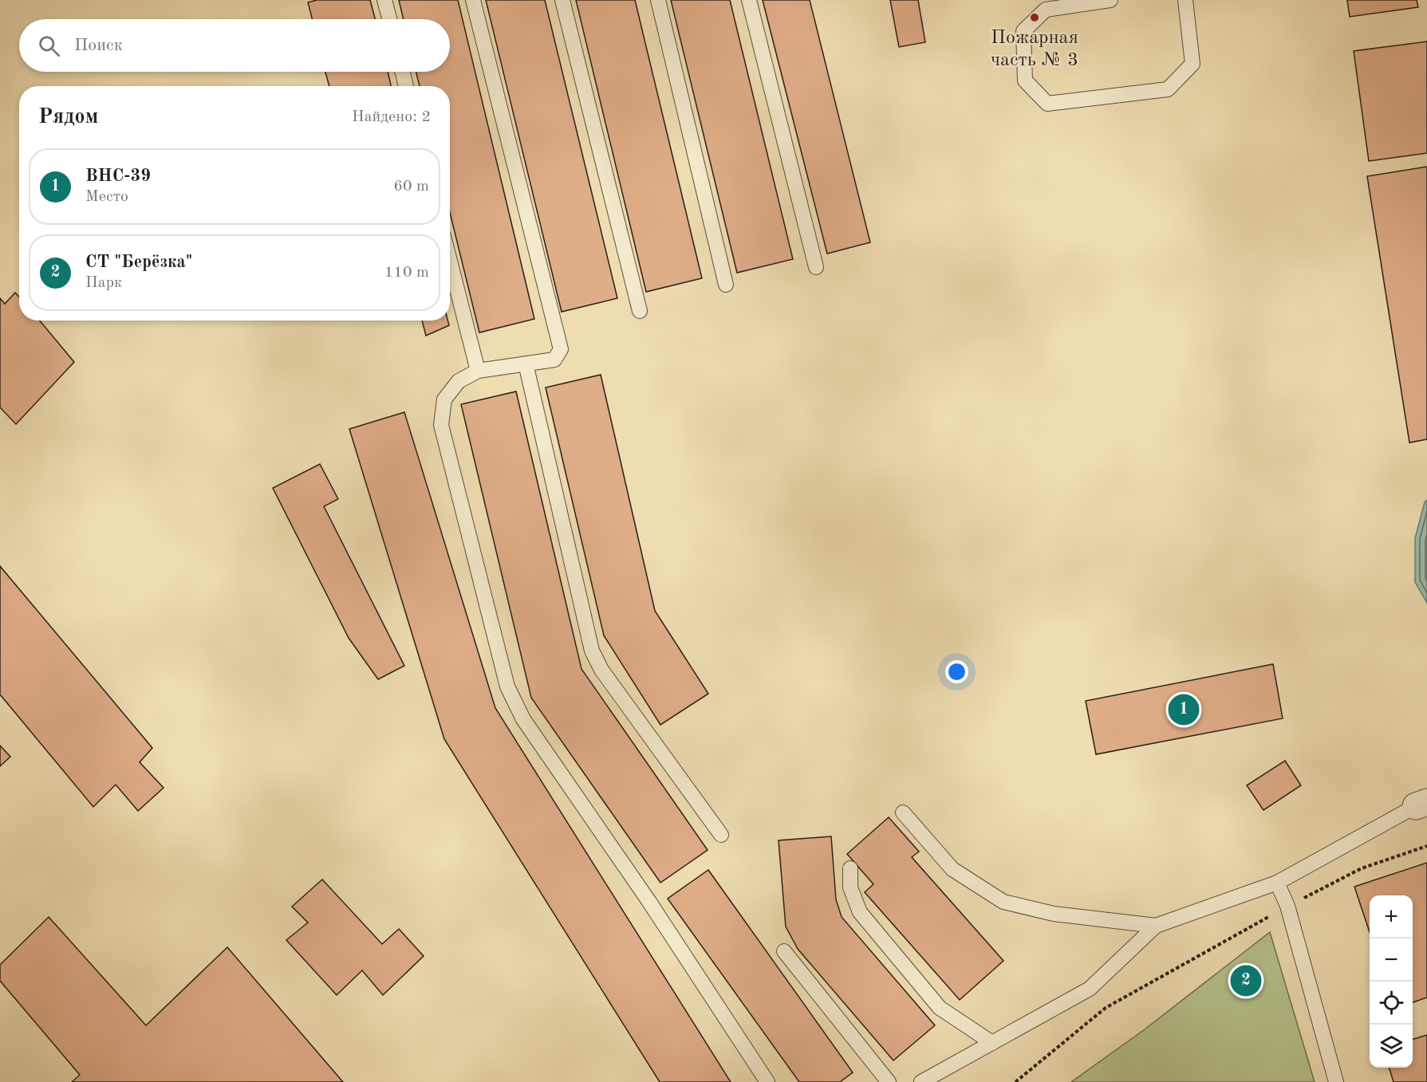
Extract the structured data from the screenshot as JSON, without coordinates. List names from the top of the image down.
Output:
{
  "places": ["Пожарная часть № 3"],
  "page": {
    "search": "Поиск",
    "heading": ["Рядом", "Найдено: 2"],
    "list": [
      {
        "mark": "1",
        "name": "ВНС-39",
        "note": "Место",
        "value": "60 m"
      },
      {
        "mark": "2",
        "name": "СТ \"Берёзка\"",
        "note": "Парк",
        "value": "110 m"
      }
    ],
    "pins": ["1", "2"],
    "map_buttons": ["+", "−"]
  }
}
